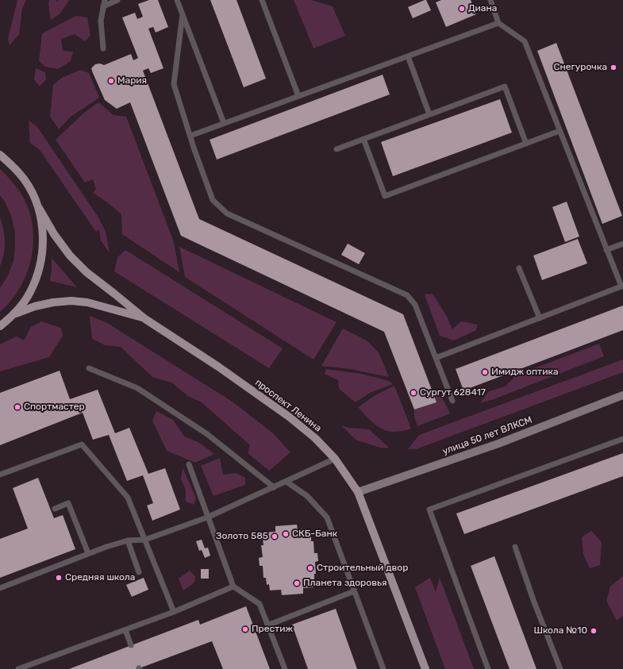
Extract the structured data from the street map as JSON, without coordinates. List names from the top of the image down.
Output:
{
  "streets": {
    "main road": ["проспект Ленина", "улица 50 лет ВЛКСМ"]
  },
  "crossings": [
    ["проспект Ленина", "улица 50 лет ВЛКСМ"]
  ],
  "places": [
    "Диана",
    "Снегурочка",
    "Мария",
    "Имидж оптика",
    "Сургут 628417",
    "Спортмастер",
    "СКБ-Банк",
    "Золото 585",
    "Строительный двор",
    "Средняя школа",
    "Планета здоровья",
    "Престиж",
    "Школа №10"
  ]
}
